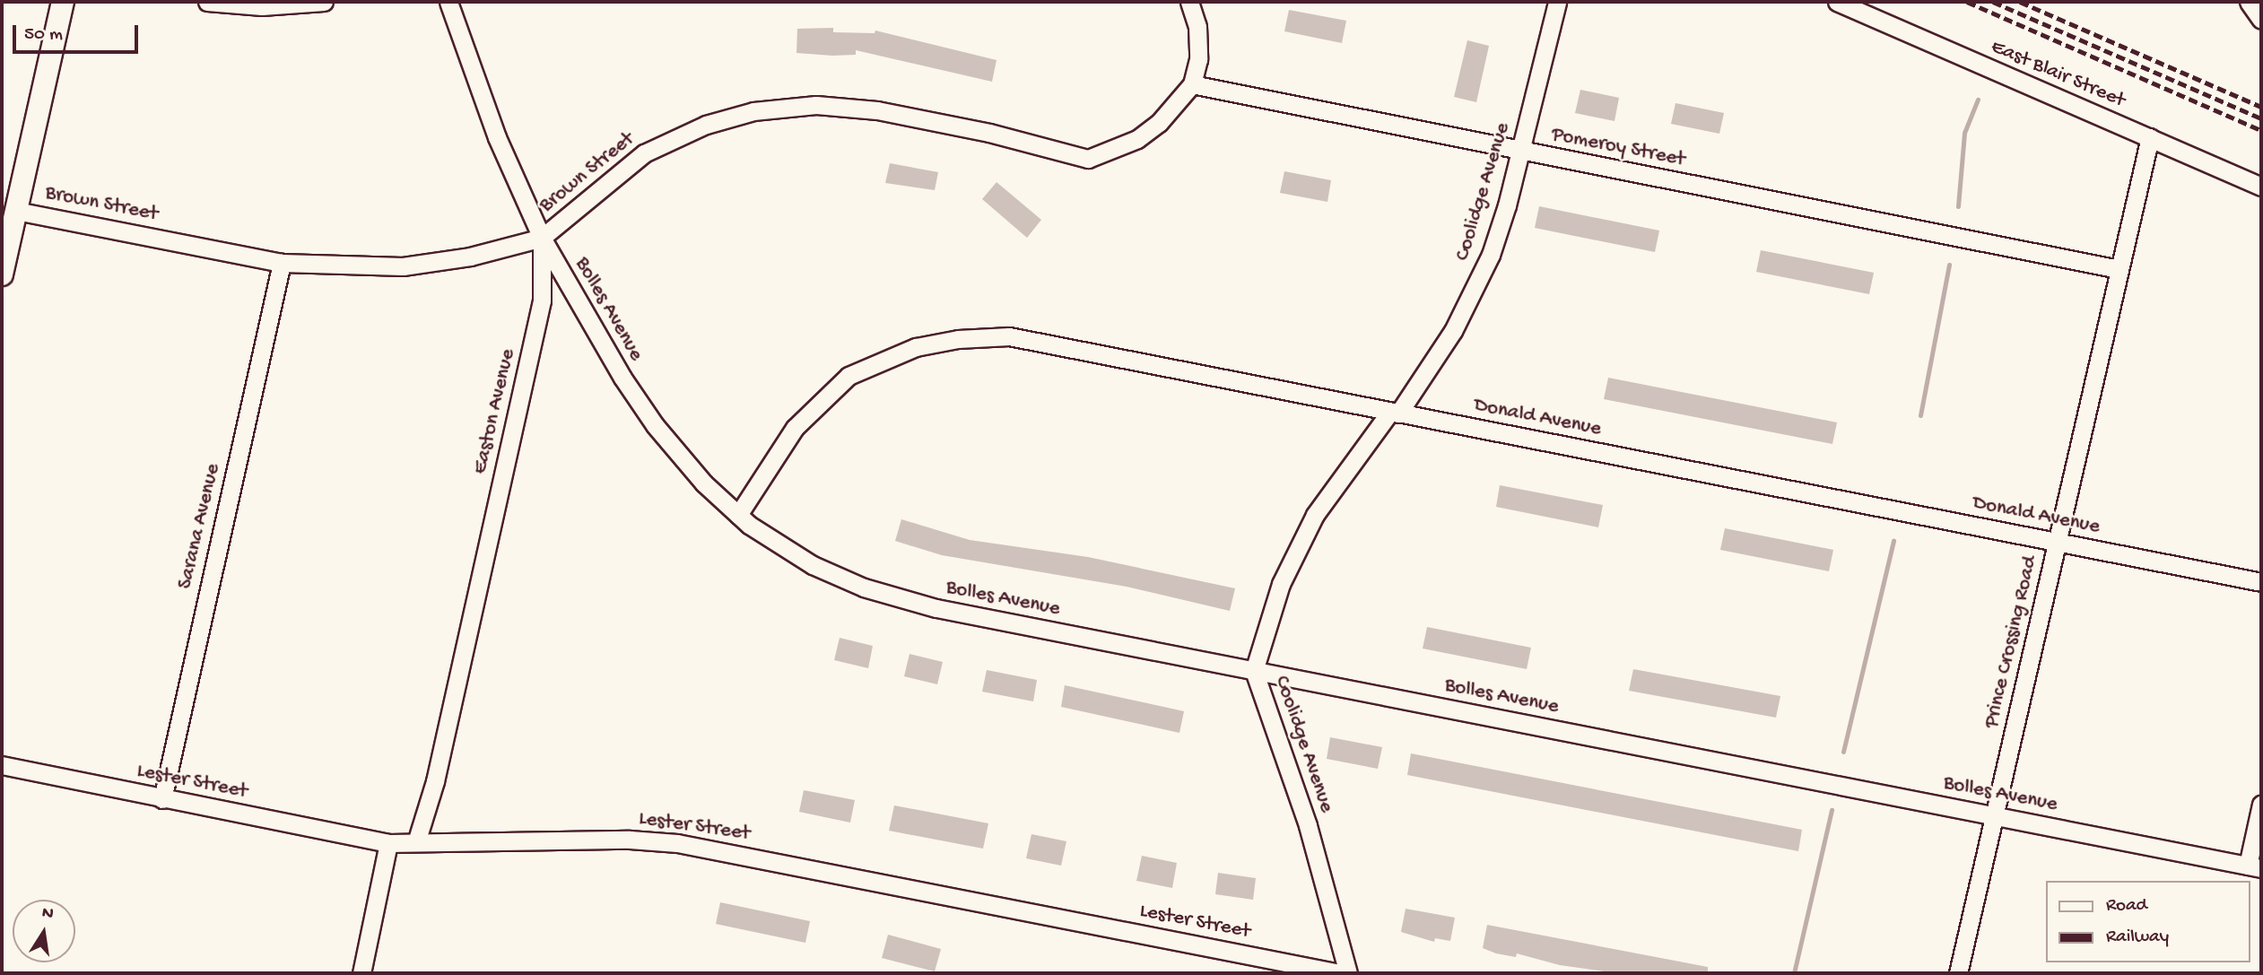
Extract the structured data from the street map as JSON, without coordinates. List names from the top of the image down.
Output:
{
  "streets": {
    "street": [
      "East Blair Street",
      "Pomeroy Street",
      "Brown Street",
      "Coolidge Avenue",
      "Bolles Avenue",
      "Easton Avenue",
      "Donald Avenue",
      "Sarana Avenue",
      "Prince Crossing Road",
      "Lester Street"
    ]
  },
  "crossings": [
    ["East Blair Street", "Prince Crossing Road"],
    ["Pomeroy Street", "Brown Street"],
    ["Pomeroy Street", "Coolidge Avenue"],
    ["Pomeroy Street", "Prince Crossing Road"],
    ["Brown Street", "Bolles Avenue"],
    ["Brown Street", "Easton Avenue"],
    ["Brown Street", "Sarana Avenue"],
    ["Coolidge Avenue", "Bolles Avenue"],
    ["Coolidge Avenue", "Donald Avenue"],
    ["Bolles Avenue", "Easton Avenue"],
    ["Bolles Avenue", "Donald Avenue"],
    ["Bolles Avenue", "Prince Crossing Road"],
    ["Easton Avenue", "Lester Street"],
    ["Donald Avenue", "Prince Crossing Road"],
    ["Sarana Avenue", "Lester Street"]
  ],
  "legend": ["Road", "Railway"],
  "scale_bar": "50 m",
  "north": "top"
}
